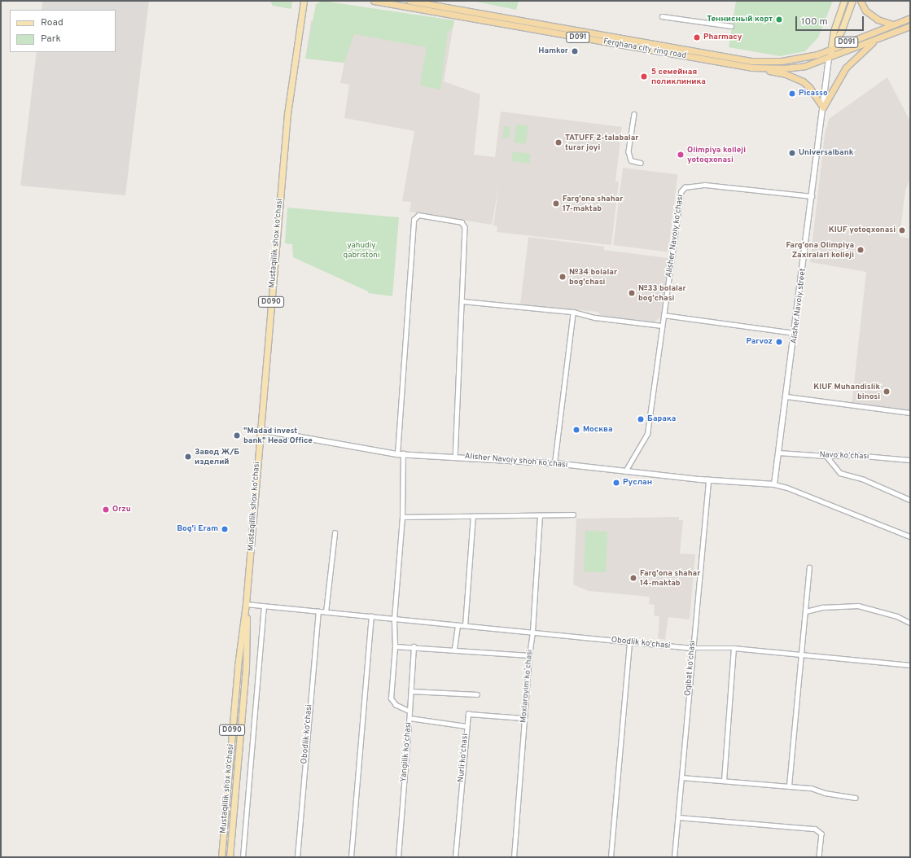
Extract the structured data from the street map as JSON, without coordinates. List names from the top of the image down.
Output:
{
  "streets": {
    "highway": ["D091", "Ferghana city ring road"],
    "main road": ["Mustaqillik shox ko'chasi", "D090", "Alisher Navoiy street"],
    "street": [
      "Alisher Navoiy ko'chasi",
      "Navo koʻchasi",
      "Alisher Navoiy shoh koʻchasi",
      "Obodlik ko'chasi",
      "Oqibat koʻchasi",
      "Moxlaroyim koʻchasi",
      "Yangilik koʻchasi",
      "Nurli koʻchasi"
    ]
  },
  "crossings": [
    ["Ferghana city ring road", "Alisher Navoiy street"],
    ["Alisher Navoiy ko'chasi", "Alisher Navoiy street"],
    ["Alisher Navoiy ko'chasi", "Alisher Navoiy shoh koʻchasi"],
    ["Mustaqillik shox ko'chasi", "Alisher Navoiy shoh koʻchasi"],
    ["Mustaqillik shox ko'chasi", "Obodlik ko'chasi"],
    ["Alisher Navoiy street", "Navo koʻchasi"],
    ["Alisher Navoiy street", "Alisher Navoiy shoh koʻchasi"],
    ["Alisher Navoiy shoh koʻchasi", "Oqibat koʻchasi"],
    ["Alisher Navoiy shoh koʻchasi", "Yangilik koʻchasi"],
    ["Obodlik ko'chasi", "Oqibat koʻchasi"],
    ["Obodlik ko'chasi", "Moxlaroyim koʻchasi"],
    ["Obodlik ko'chasi", "Yangilik koʻchasi"],
    ["Moxlaroyim koʻchasi", "Nurli koʻchasi"]
  ],
  "parks": ["yahudiy qabristoni"],
  "places": [
    "Теннисный корт",
    "Pharmacy",
    "Hamkor",
    "5 семейная поликлиника",
    "Picasso",
    "TATUFF 2-talabalar turar joyi",
    "Universalbank",
    "Olimpiya kolleji yotoqxonasi",
    "Farg'ona shahar 17-maktab",
    "KIUF yotoqxonasi",
    "Farg'ona Olimpiya Zaxiralari kolleji",
    "№34 bolalar bog'chasi",
    "№33 bolalar bog'chasi",
    "Parvoz",
    "KIUF Muhandislik binosi",
    "Барака",
    "Москва",
    "\"Madad invest bank\" Head Office",
    "Завод Ж/Б изделий",
    "Руслан",
    "Orzu",
    "Bog'i Eram",
    "Farg'ona shahar 14-maktab"
  ],
  "legend": ["Road", "Park"],
  "scale_bar": "100 m"
}
